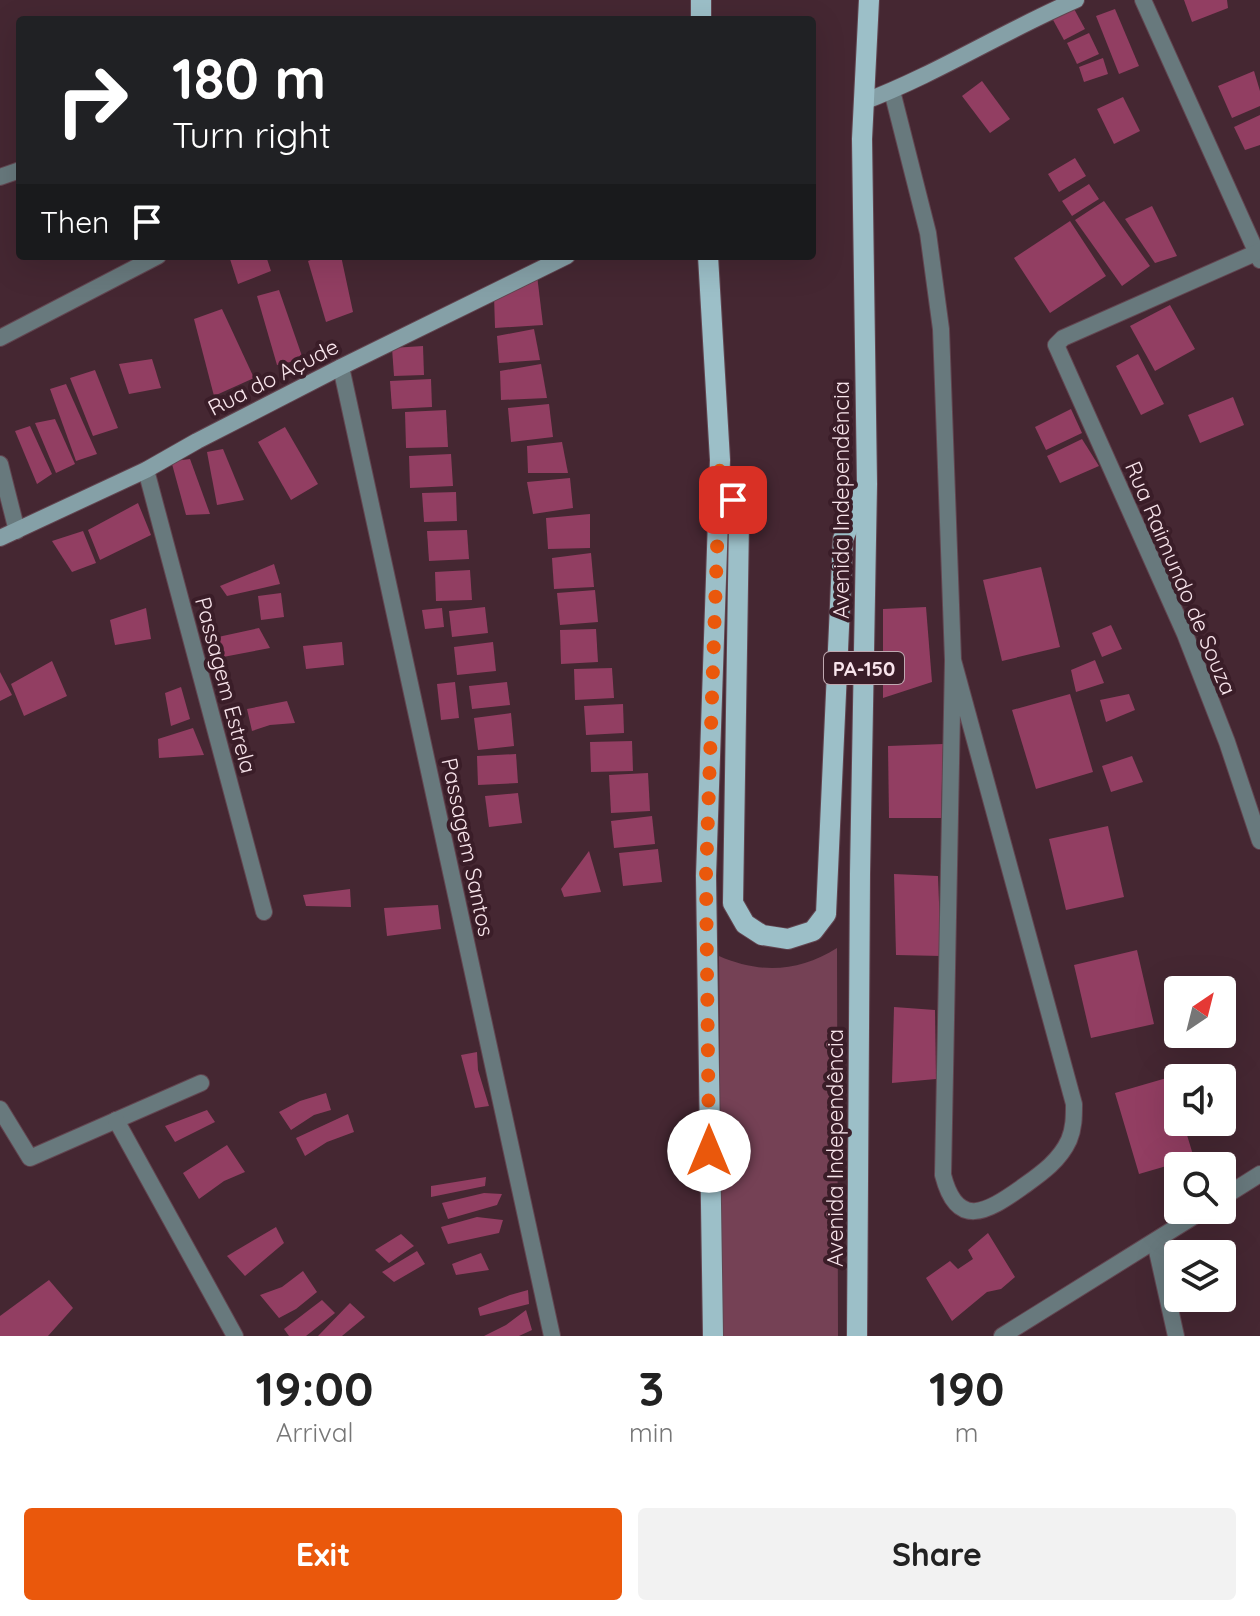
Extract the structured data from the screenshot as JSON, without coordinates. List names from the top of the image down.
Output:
{
  "streets": {
    "main road": ["Avenida Independência", "PA-150"],
    "street": [
      "Rua do Açude",
      "Rua Raimundo de Souza",
      "Passagem Estrela",
      "Passagem Santos"
    ]
  },
  "crossings": [
    ["Rua do Açude", "Passagem Estrela"],
    ["Rua do Açude", "Passagem Santos"]
  ],
  "north": "top right",
  "page": {
    "turn": ["180 m", "Turn right"],
    "then": "Then",
    "eta": [
      "19:00",
      "Arrival",
      "3",
      "min",
      "190",
      "m"
    ],
    "buttons": ["Exit", "Share"]
  }
}
